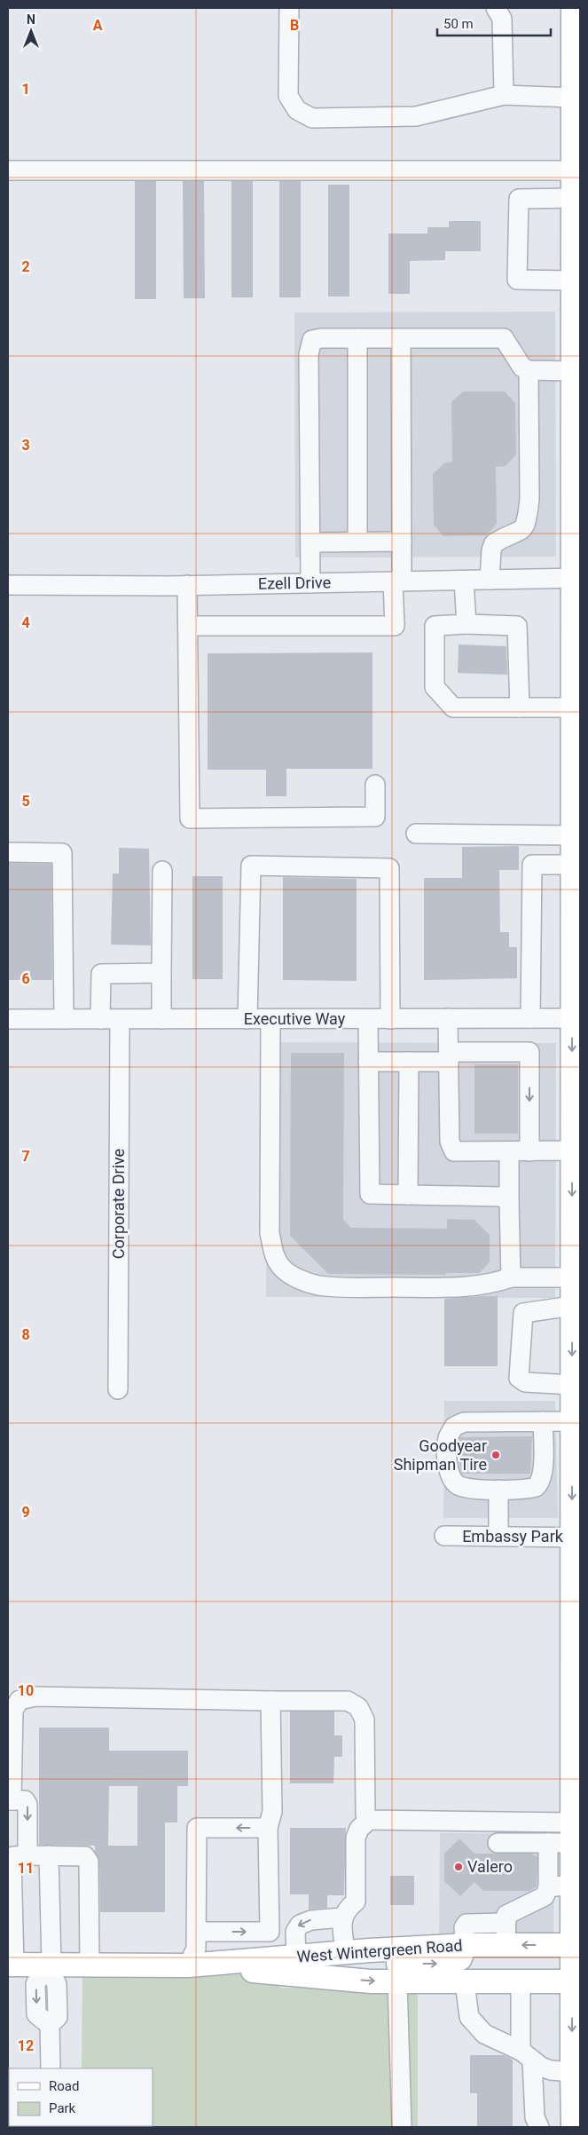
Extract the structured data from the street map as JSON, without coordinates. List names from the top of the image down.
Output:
{
  "streets": {
    "main road": ["West Wintergreen Road"],
    "street": [
      "Ezell Drive",
      "Executive Way",
      "Corporate Drive",
      "Embassy Park"
    ]
  },
  "crossings": [
    ["Executive Way", "Corporate Drive"]
  ],
  "places": ["Goodyear Shipman Tire", "Valero"],
  "legend": ["Road", "Park"],
  "scale_bar": "50 m",
  "north": "top",
  "grid": {
    "columns": ["A", "B"],
    "rows": [
      "1",
      "2",
      "3",
      "4",
      "5",
      "6",
      "7",
      "8",
      "9",
      "10",
      "11",
      "12"
    ]
  }
}
